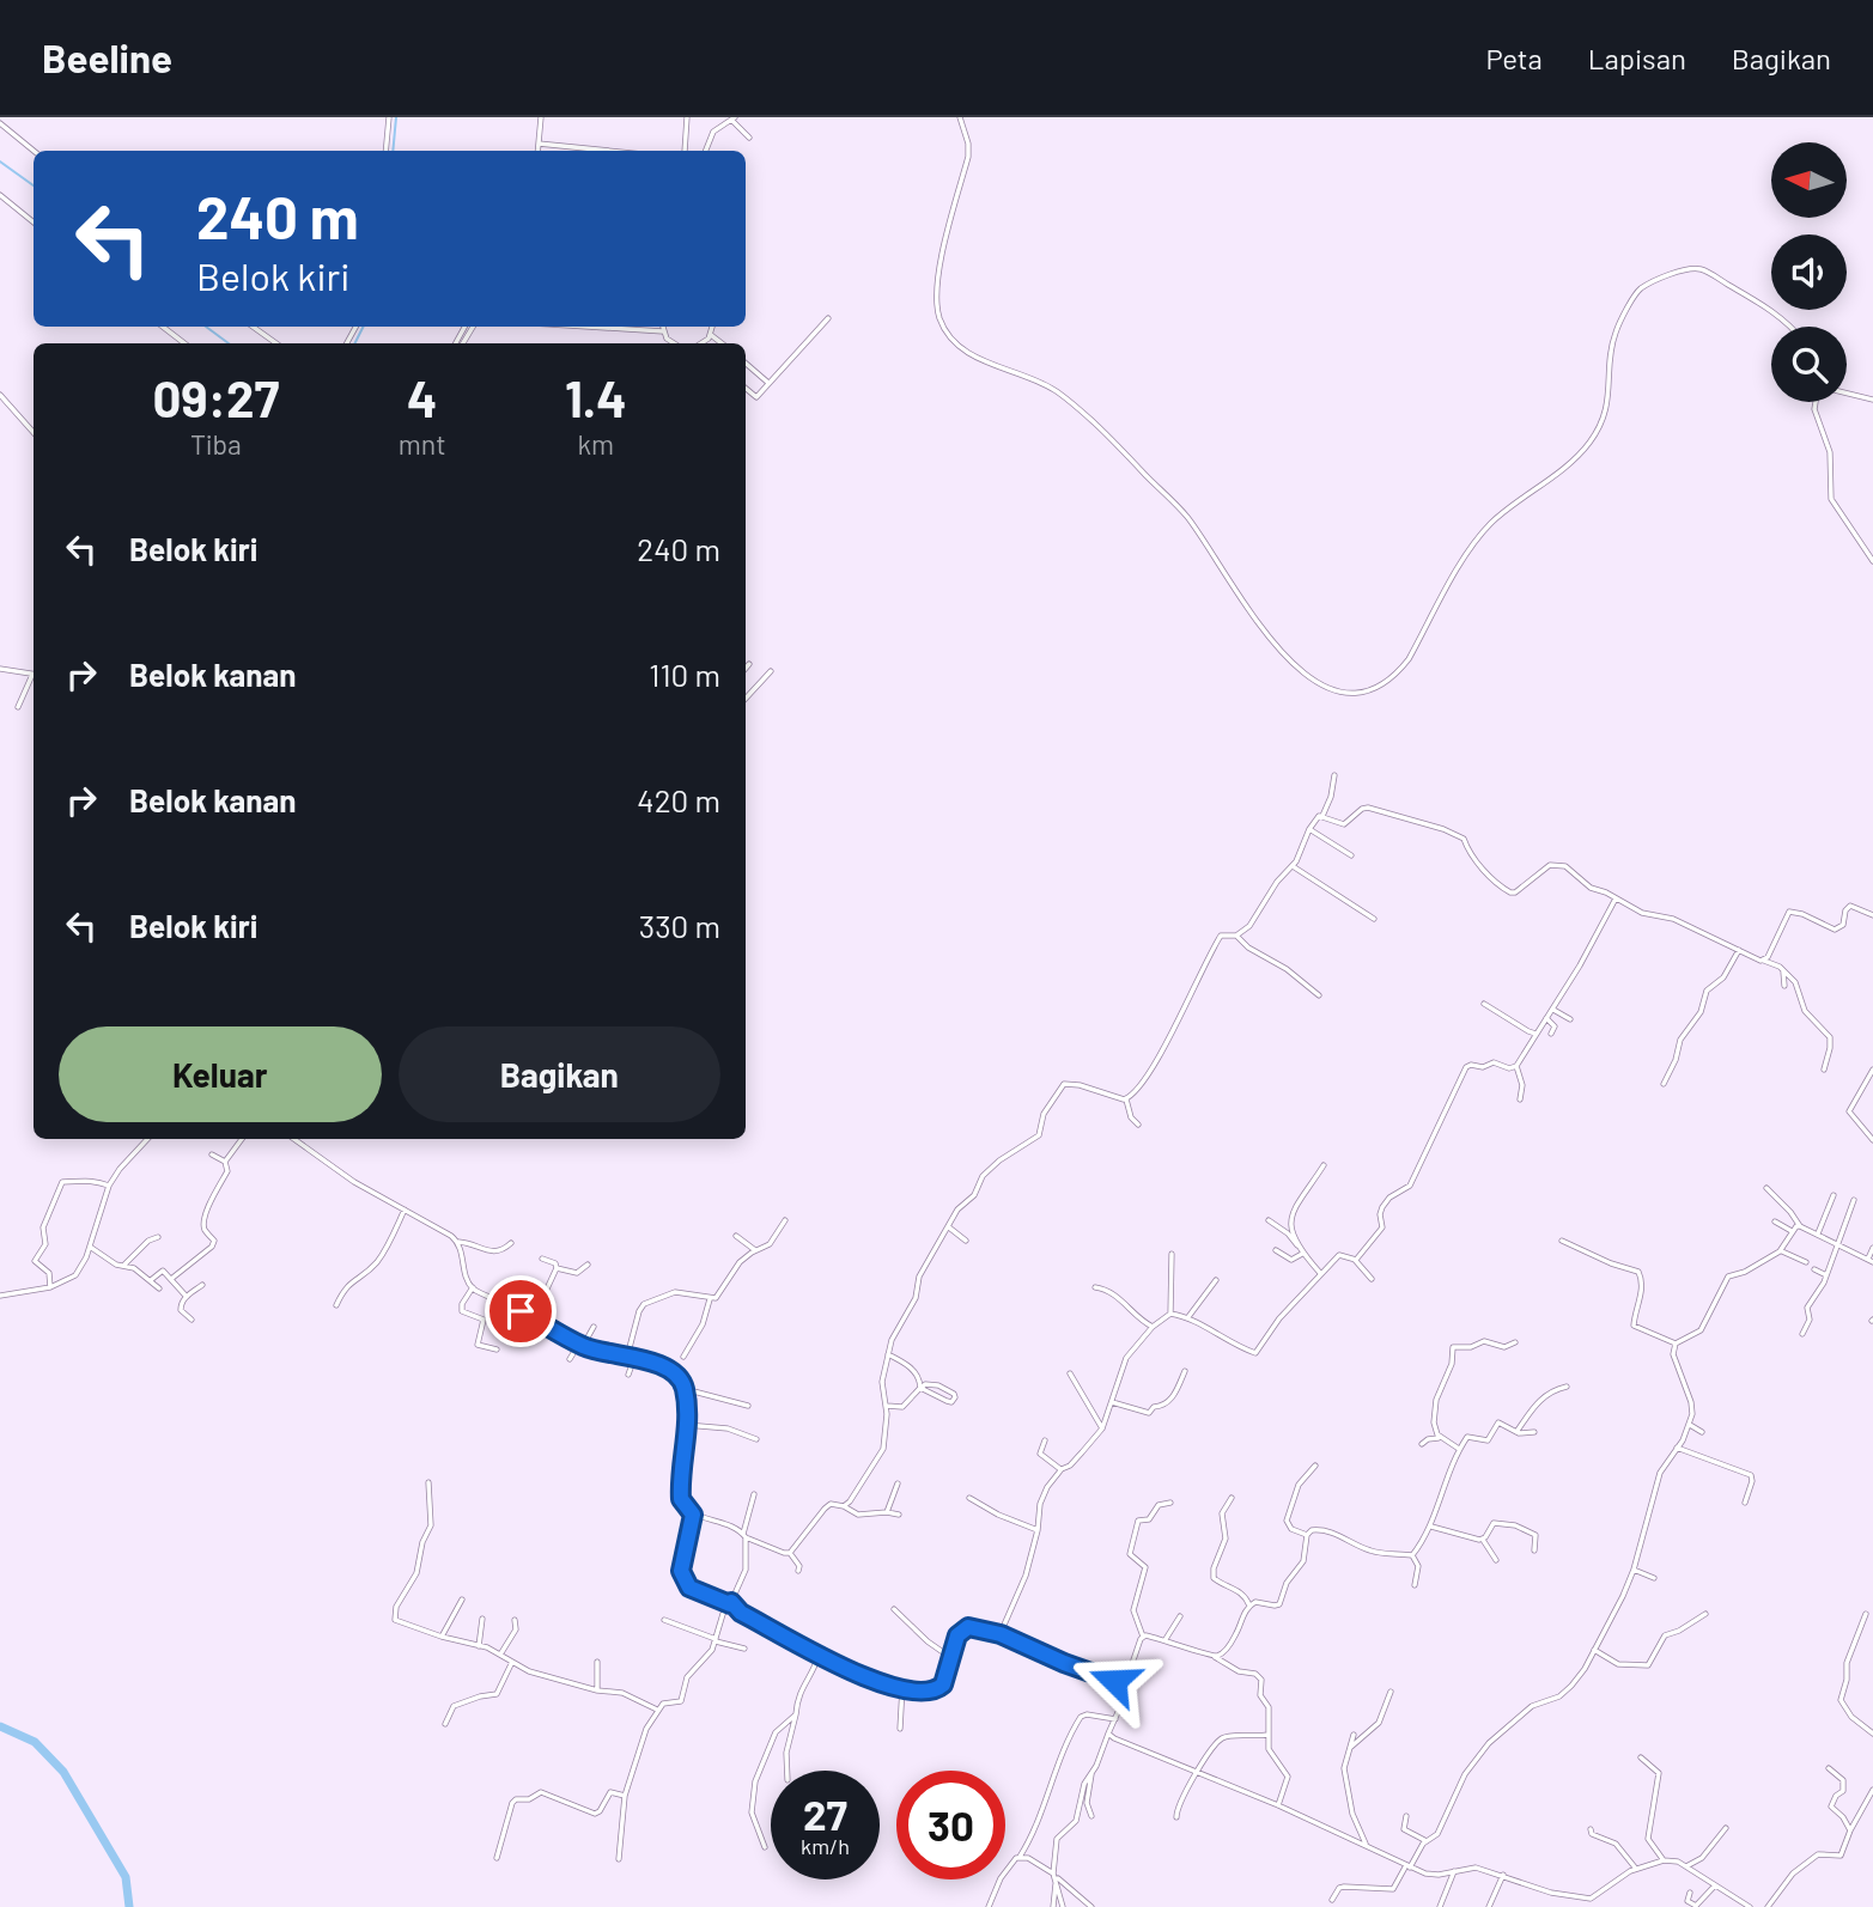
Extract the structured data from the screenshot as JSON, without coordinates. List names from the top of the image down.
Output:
{
  "north": "left",
  "page": {
    "header": "Beeline",
    "nav": ["Peta", "Lapisan", "Bagikan"],
    "turn": ["240 m", "Belok kiri"],
    "eta": [
      "09:27",
      "Tiba",
      "4",
      "mnt",
      "1.4",
      "km"
    ],
    "list": [
      {
        "name": "Belok kiri",
        "value": "240 m"
      },
      {
        "name": "Belok kanan",
        "value": "110 m"
      },
      {
        "name": "Belok kanan",
        "value": "420 m"
      },
      {
        "name": "Belok kiri",
        "value": "330 m"
      }
    ],
    "buttons": ["Keluar", "Bagikan"],
    "speed": "27 km/h",
    "limit": "30"
  }
}
